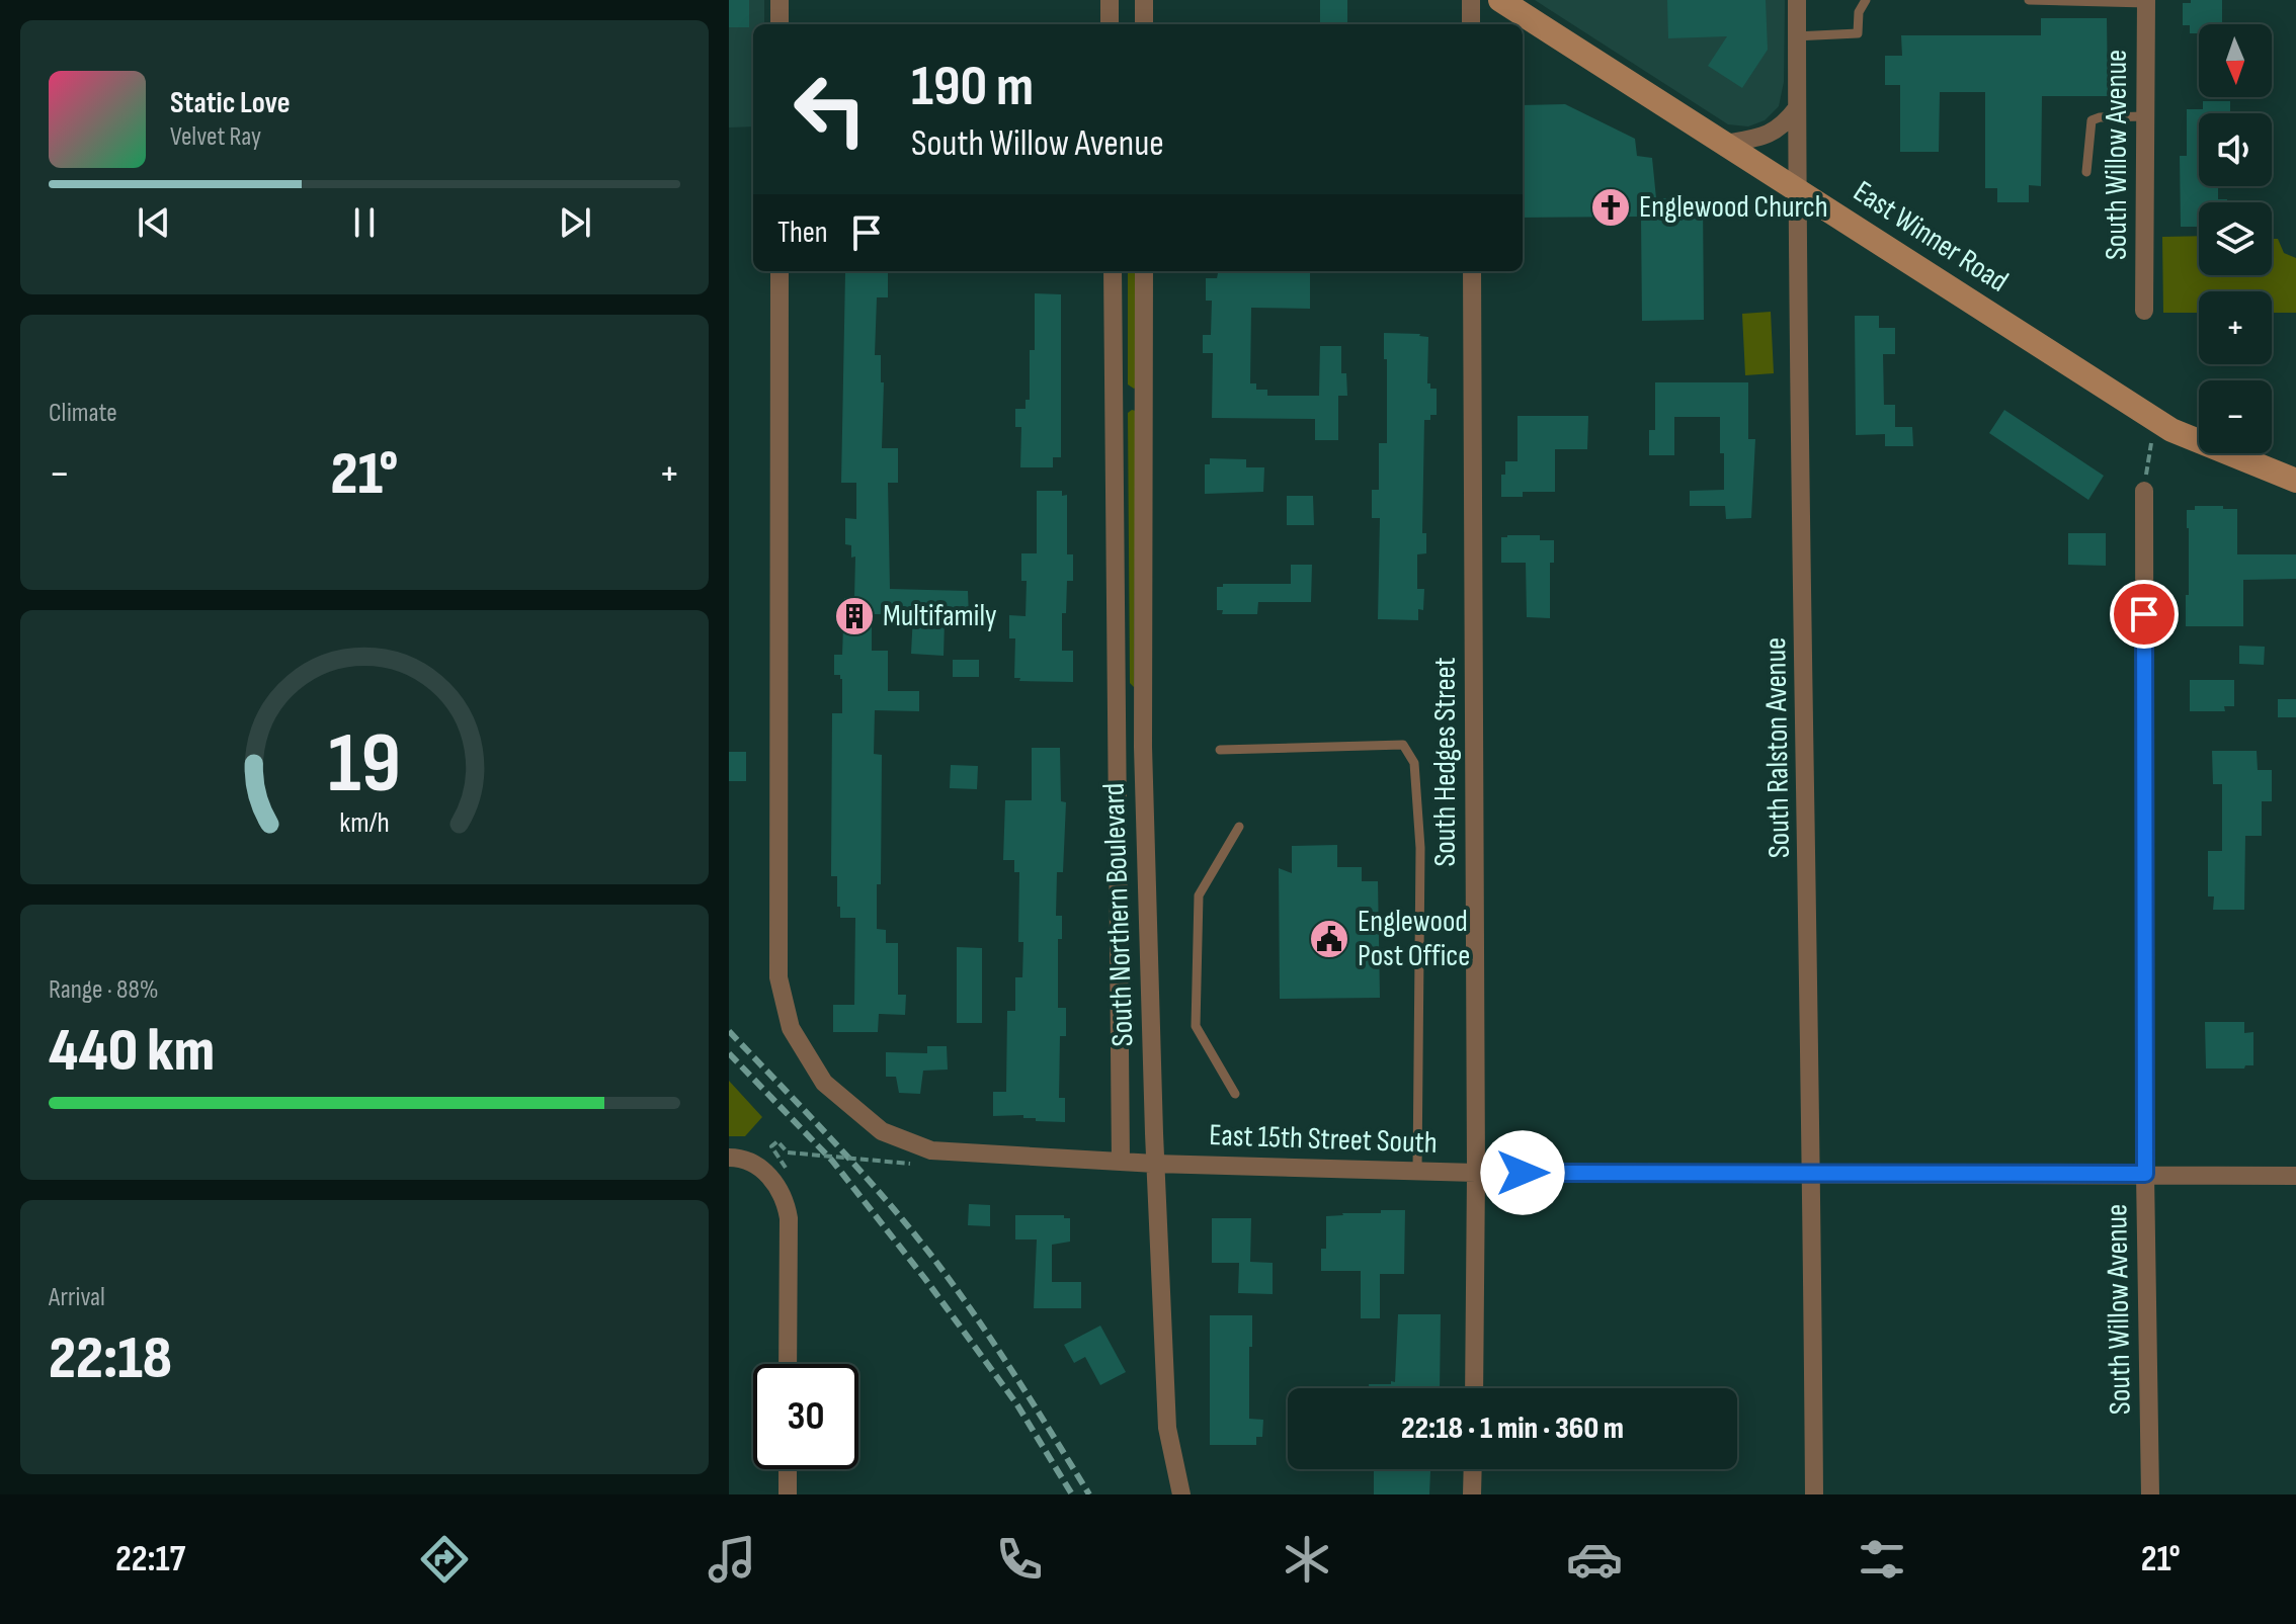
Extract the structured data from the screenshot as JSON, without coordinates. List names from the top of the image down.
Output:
{
  "streets": {
    "street": [
      "South Willow Avenue",
      "East Winner Road",
      "South Ralston Avenue",
      "South Hedges Street",
      "South Northern Boulevard",
      "East 15th Street South"
    ]
  },
  "crossings": [
    ["South Willow Avenue", "East 15th Street South"],
    ["East Winner Road", "South Ralston Avenue"],
    ["South Ralston Avenue", "East 15th Street South"],
    ["South Hedges Street", "East 15th Street South"],
    ["South Northern Boulevard", "East 15th Street South"]
  ],
  "places": {
    "church": ["Englewood Church"],
    "building": ["Multifamily"],
    "public building": ["Englewood Post Office"]
  },
  "north": "bottom",
  "page": {
    "map_buttons": ["+", "−"],
    "turn": ["190 m", "South Willow Avenue"],
    "song": ["Static Love", "Velvet Ray"],
    "then": "Then",
    "tile": [
      "Climate",
      ["Range · 88%", "440 km"],
      ["Arrival", "22:18"]
    ],
    "heat": ["−", "21°", "+"],
    "limit": "30",
    "trip": "22:18 · 1 min · 360 m",
    "tabs": ["22:17", "21°"],
    "gauge": ["19", "km/h"]
  }
}
